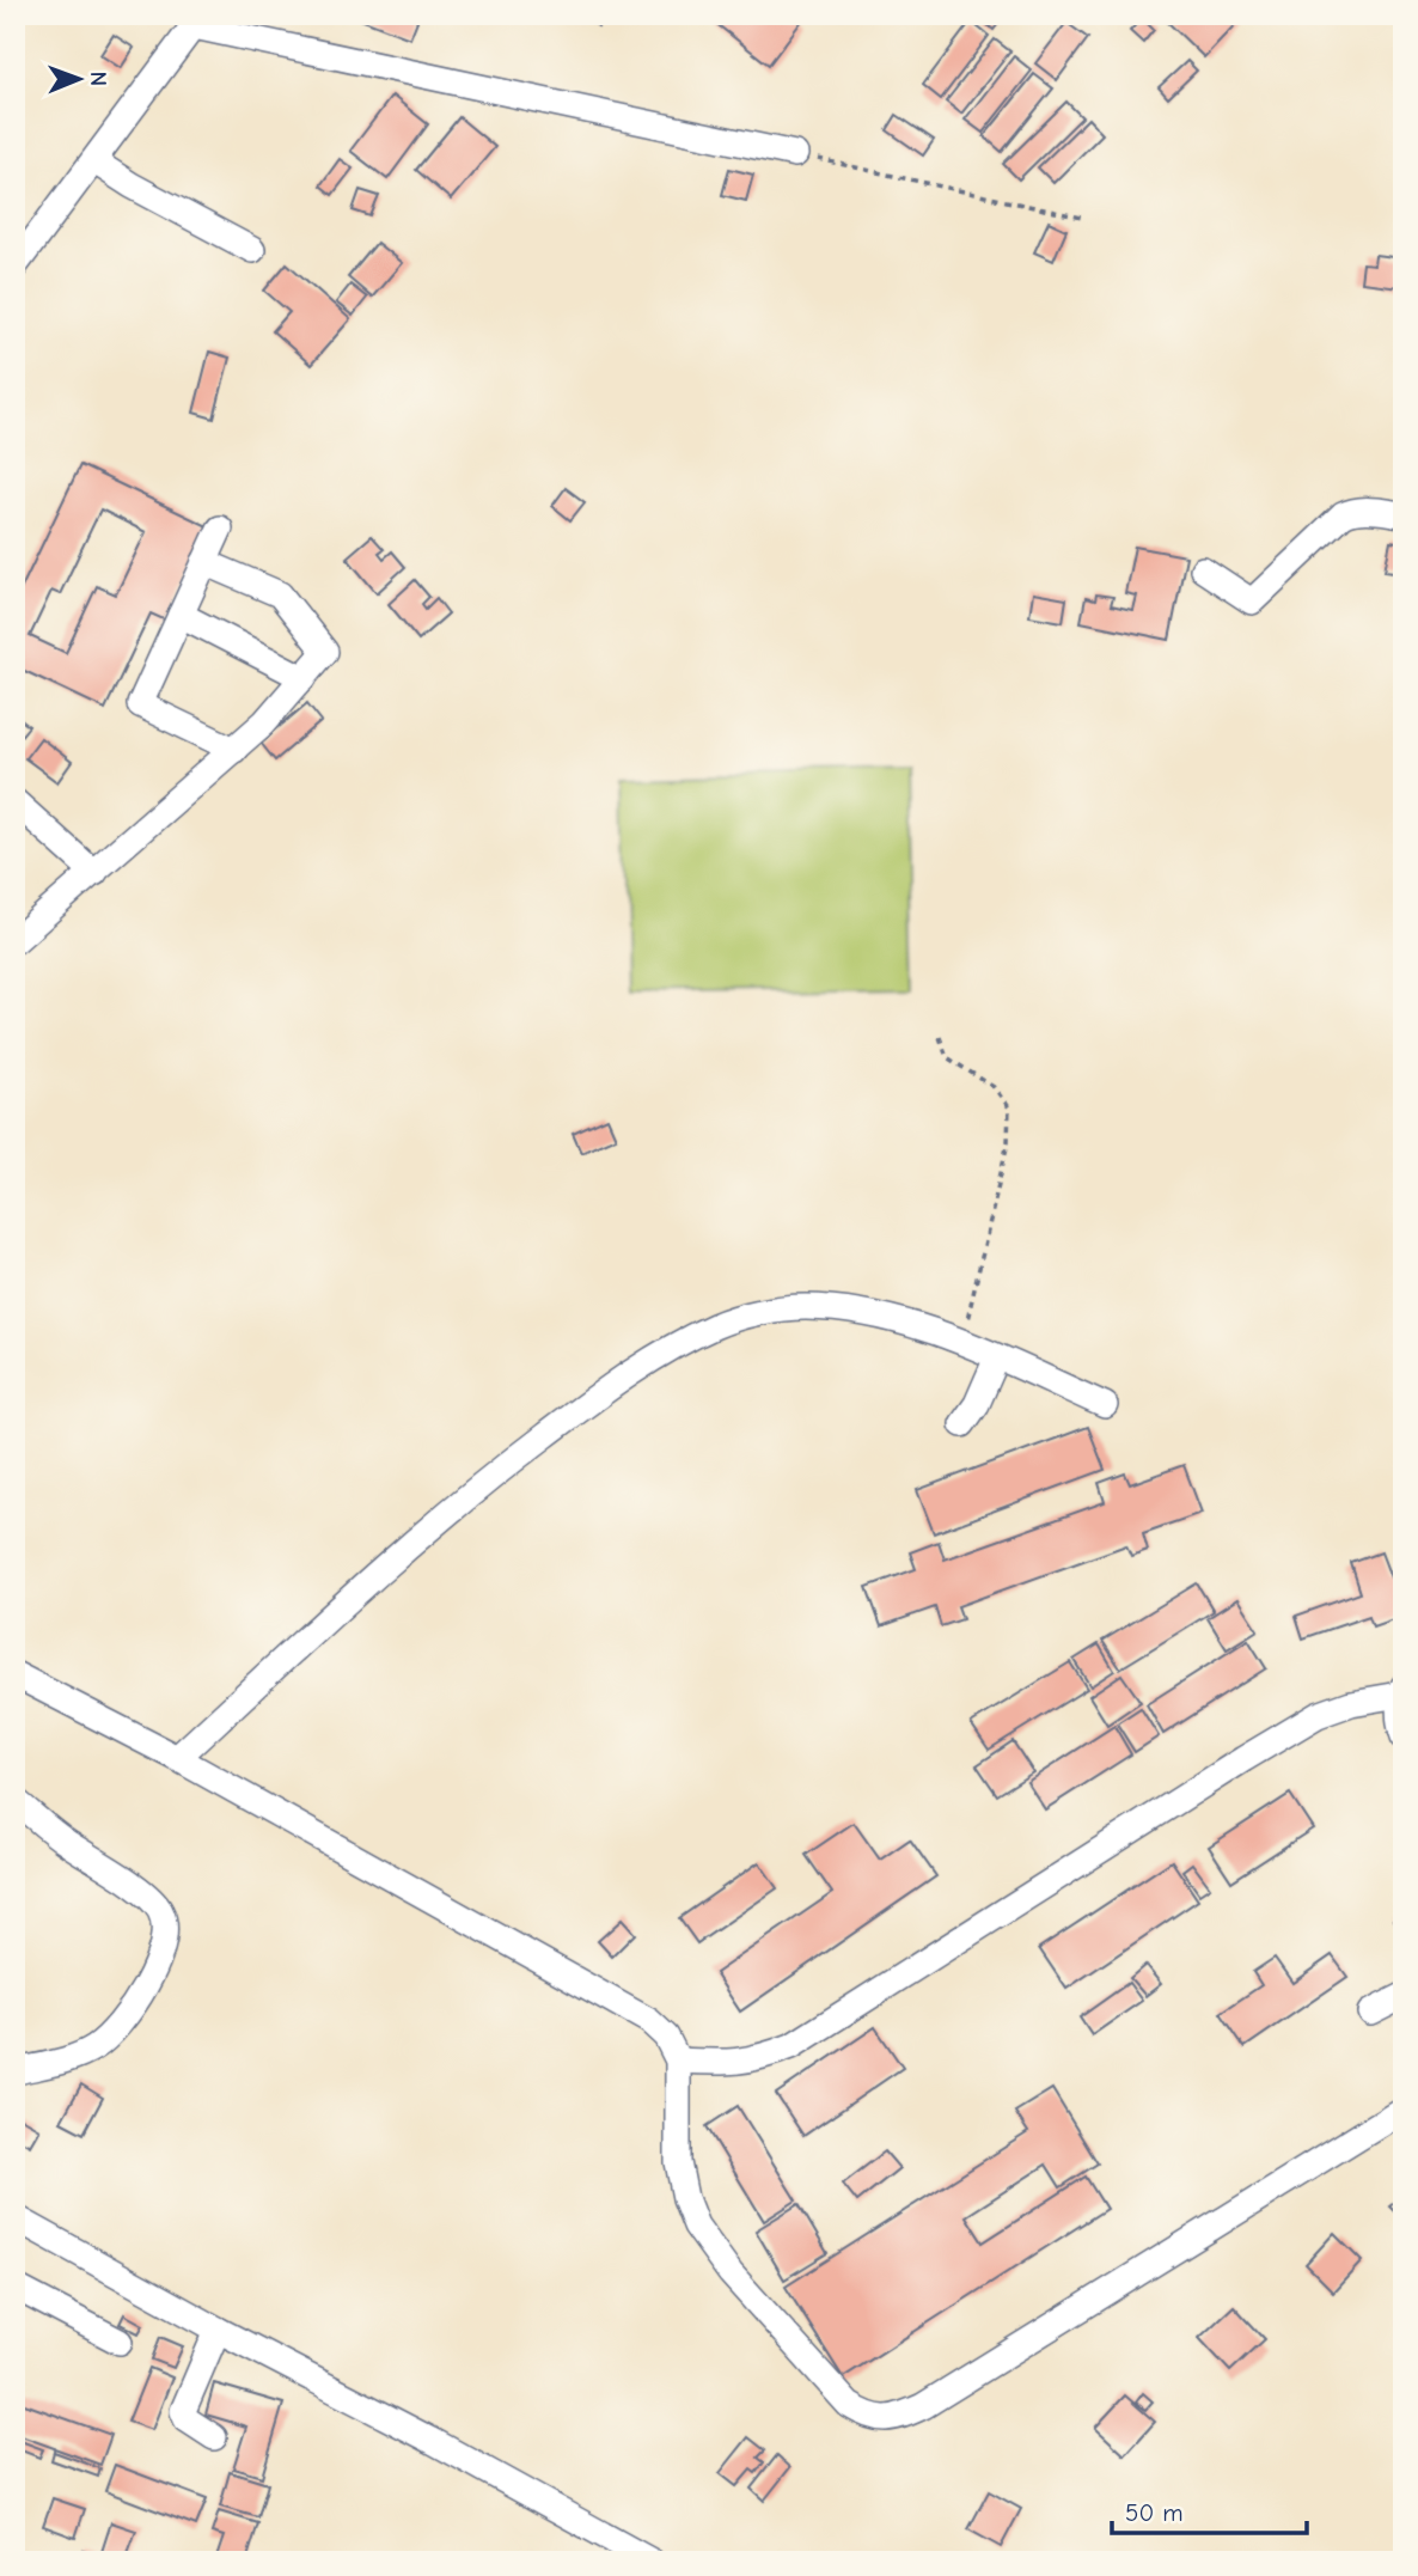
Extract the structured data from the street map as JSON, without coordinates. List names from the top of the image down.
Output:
{
  "scale_bar": "50 m",
  "north": "right"
}
